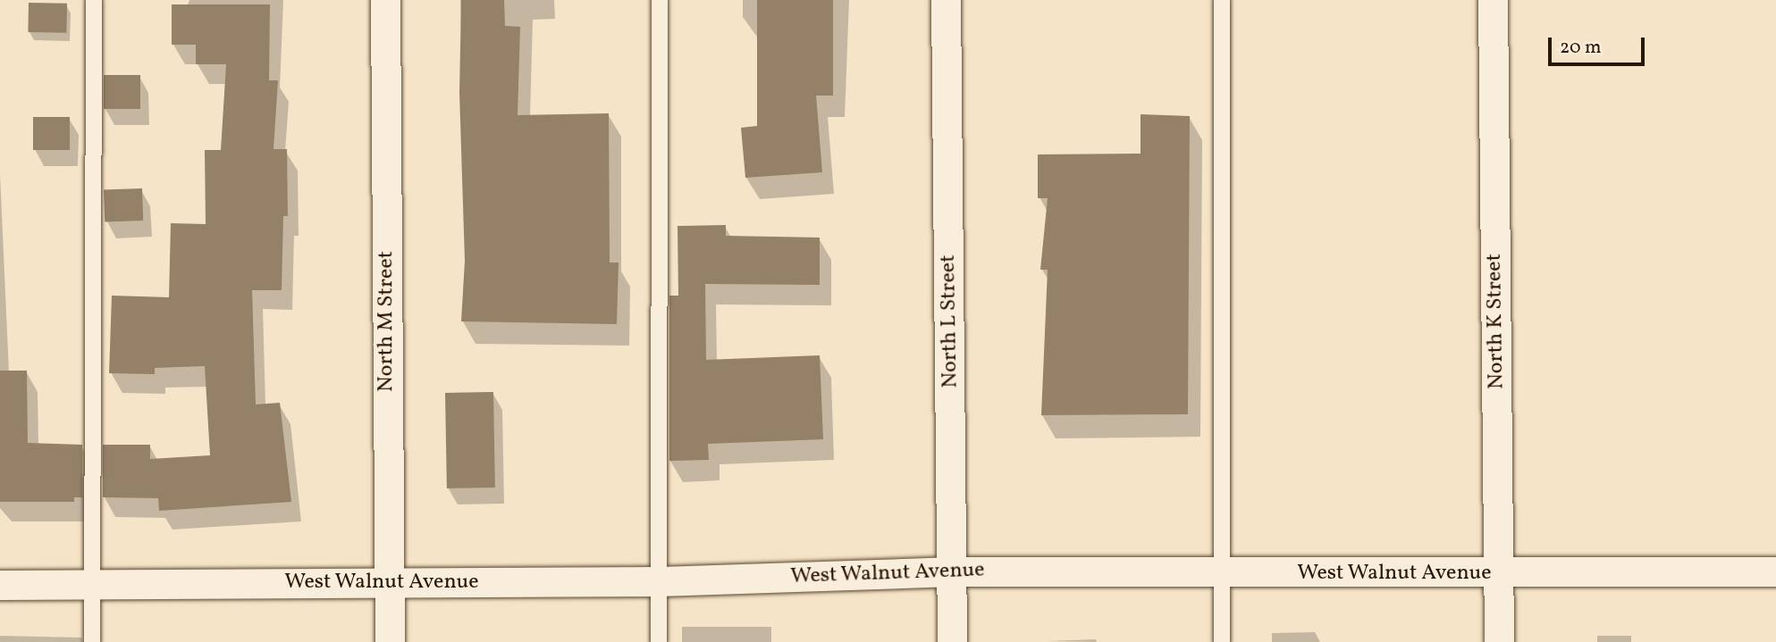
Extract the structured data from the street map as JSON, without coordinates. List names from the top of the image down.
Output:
{
  "streets": {
    "street": [
      "North M Street",
      "North L Street",
      "North K Street",
      "West Walnut Avenue"
    ]
  },
  "crossings": [
    ["North M Street", "West Walnut Avenue"],
    ["North L Street", "West Walnut Avenue"],
    ["North K Street", "West Walnut Avenue"]
  ],
  "scale_bar": "20 m"
}
